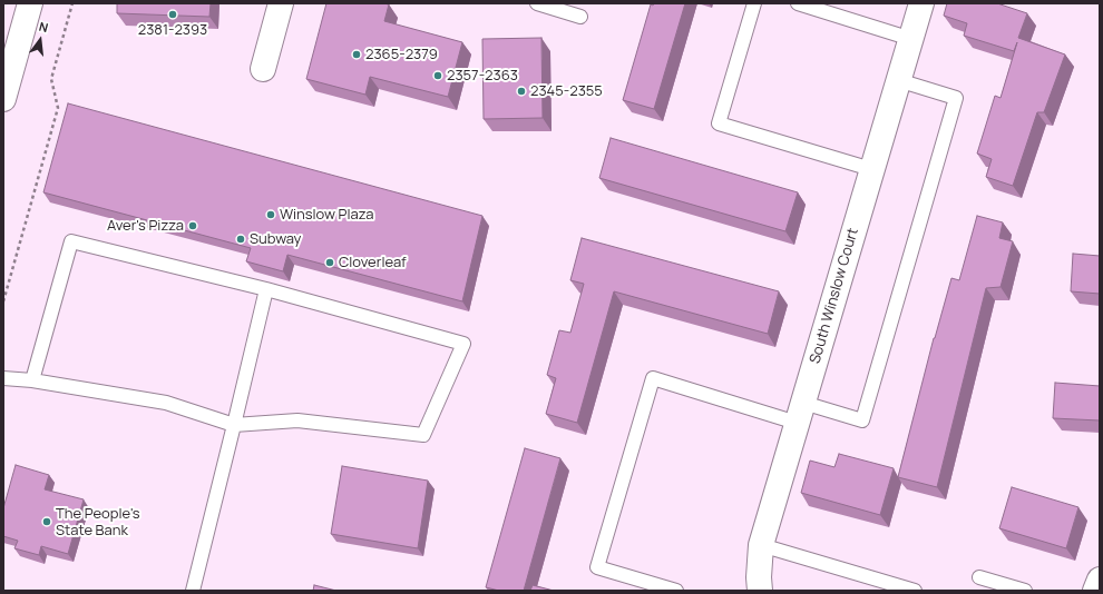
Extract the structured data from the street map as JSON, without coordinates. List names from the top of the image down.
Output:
{
  "streets": {
    "street": ["South Winslow Court"]
  },
  "places": [
    "2381-2393",
    "2365-2379",
    "2357-2363",
    "2345-2355",
    "Winslow Plaza",
    "Aver's Pizza",
    "Subway",
    "Cloverleaf",
    "The People's State Bank"
  ],
  "north": "top"
}
